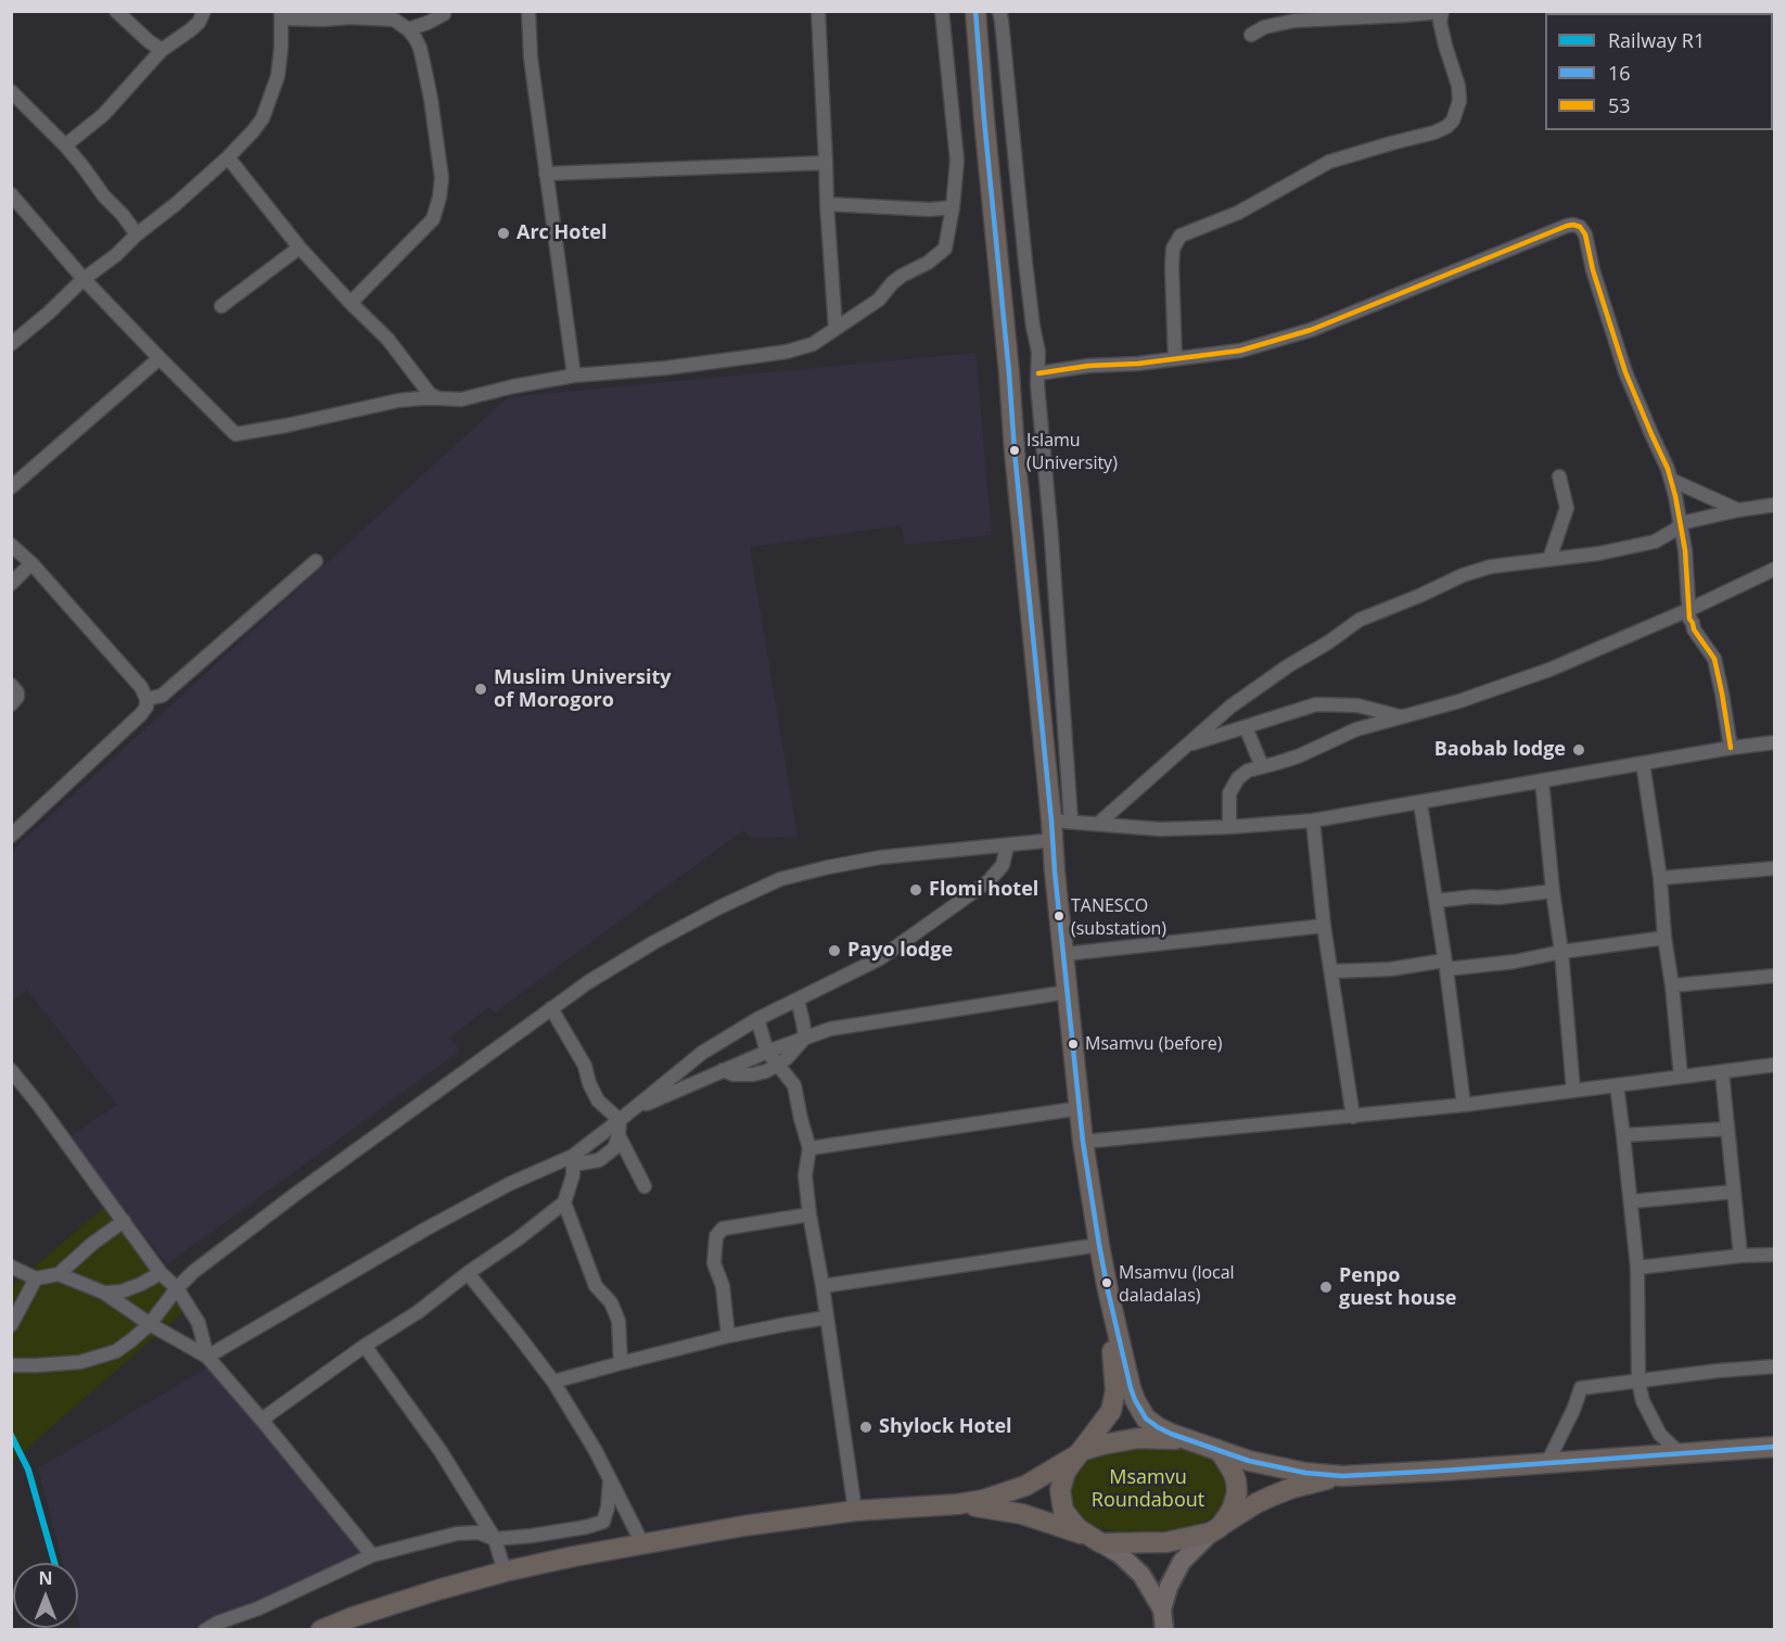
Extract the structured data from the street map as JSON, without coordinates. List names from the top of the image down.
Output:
{
  "parks": ["Msamvu Roundabout"],
  "places": [
    "Arc Hotel",
    "Islamu (University)",
    "Muslim University of Morogoro",
    "Baobab lodge",
    "Flomi hotel",
    "TANESCO (substation)",
    "Payo lodge",
    "Msamvu (before)",
    "Msamvu (local daladalas)",
    "Penpo guest house",
    "Shylock Hotel"
  ],
  "lines": ["transit line 16", "transit line 53", "rail line R1"],
  "legend": ["Railway R1", "16", "53"],
  "north": "top"
}
